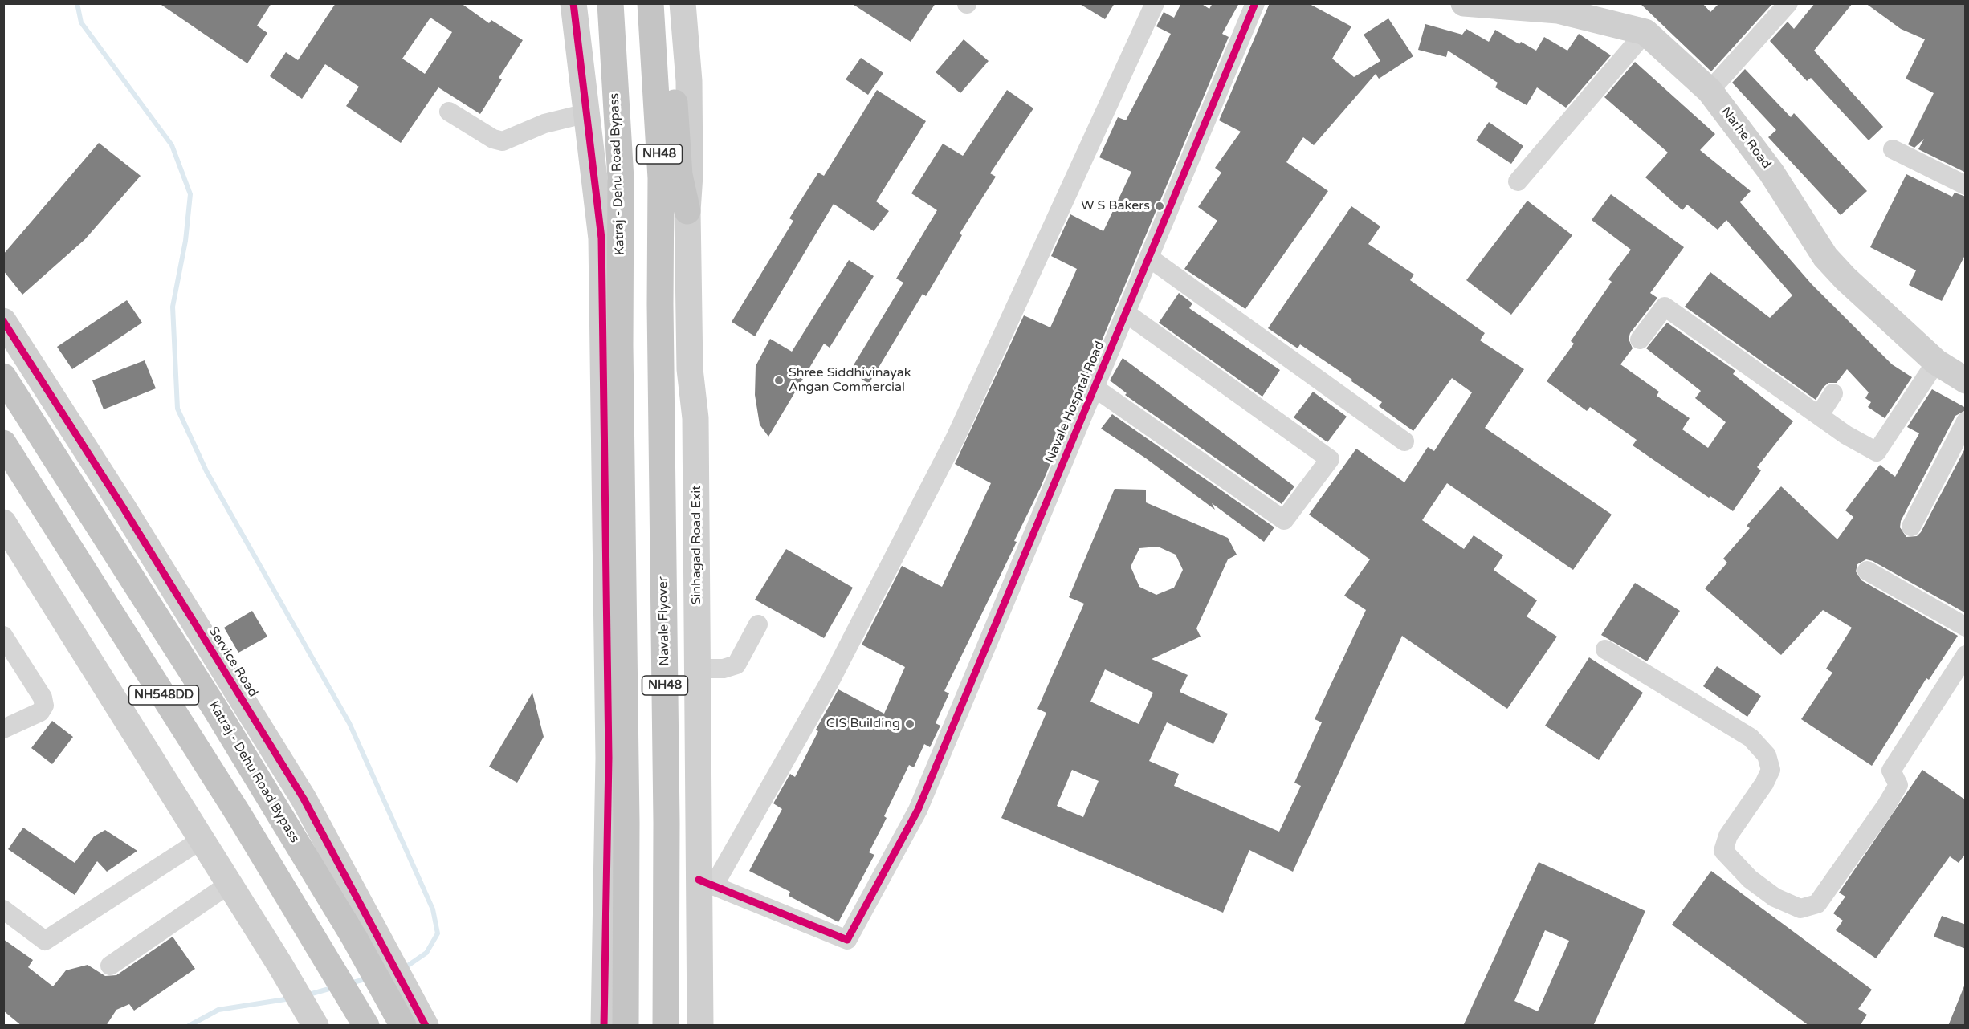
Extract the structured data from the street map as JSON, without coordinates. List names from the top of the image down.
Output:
{
  "streets": {
    "highway": [
      "NH48",
      "Katraj - Dehu Road Bypass",
      "Navale Flyover",
      "NH548DD"
    ],
    "street": [
      "Narhe Road",
      "Navale Hospital Road",
      "Sinhagad Road Exit",
      "Service Road"
    ]
  },
  "crossings": [
    ["Katraj - Dehu Road Bypass", "Service Road"],
    ["Navale Hospital Road", "Sinhagad Road Exit"]
  ],
  "places": ["W S Bakers", "Shree Siddhivinayak Angan Commercial", "CIS Building"]
}
